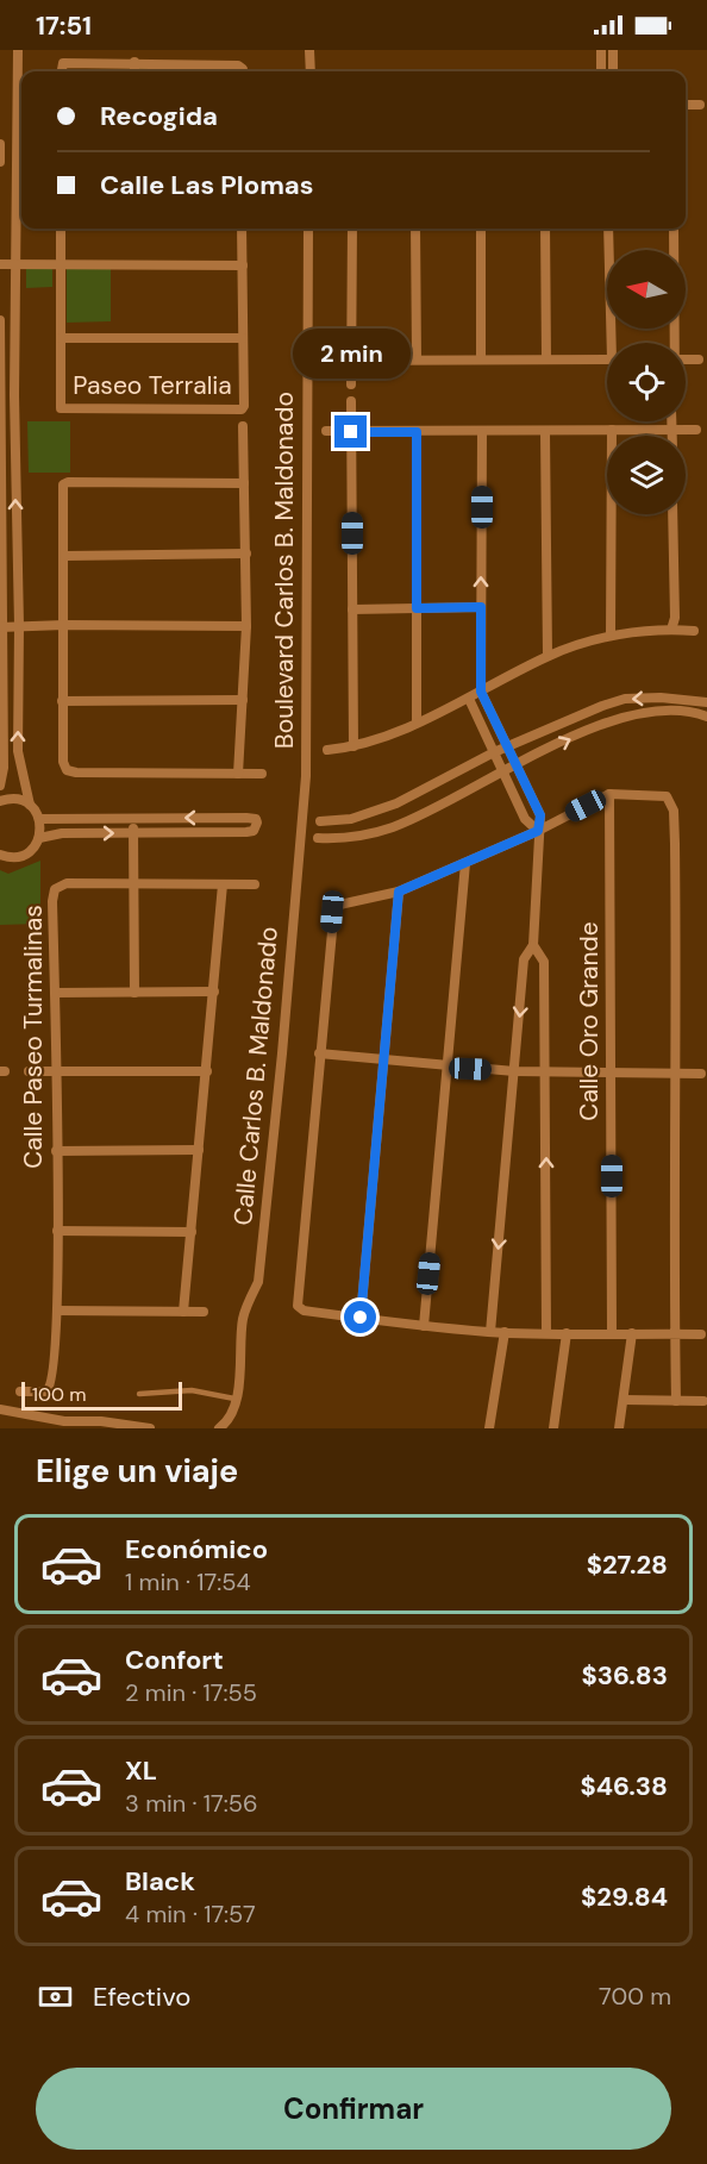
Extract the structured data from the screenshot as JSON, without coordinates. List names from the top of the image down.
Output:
{
  "streets": {
    "street": [
      "Paseo Terralia",
      "Boulevard Carlos B. Maldonado",
      "Calle Oro Grande",
      "Calle Paseo Turmalinas",
      "Calle Carlos B. Maldonado"
    ]
  },
  "crossings": [
    ["Boulevard Carlos B. Maldonado", "Calle Carlos B. Maldonado"]
  ],
  "scale_bar": "100 m",
  "north": "left",
  "page": {
    "status": "17:51",
    "banner": ["Recogida", "Calle Las Plomas"],
    "bubble": "2 min",
    "scale": "100 m",
    "heading": "Elige un viaje",
    "list": [
      {
        "name": "Económico",
        "note": "1 min · 17:54",
        "value": "$27.28"
      },
      {
        "name": "Confort",
        "note": "2 min · 17:55",
        "value": "$36.83"
      },
      {
        "name": "XL",
        "note": "3 min · 17:56",
        "value": "$46.38"
      },
      {
        "name": "Black",
        "note": "4 min · 17:57",
        "value": "$29.84"
      }
    ],
    "pay": ["Efectivo", "700 m"],
    "buttons": "Confirmar"
  }
}
